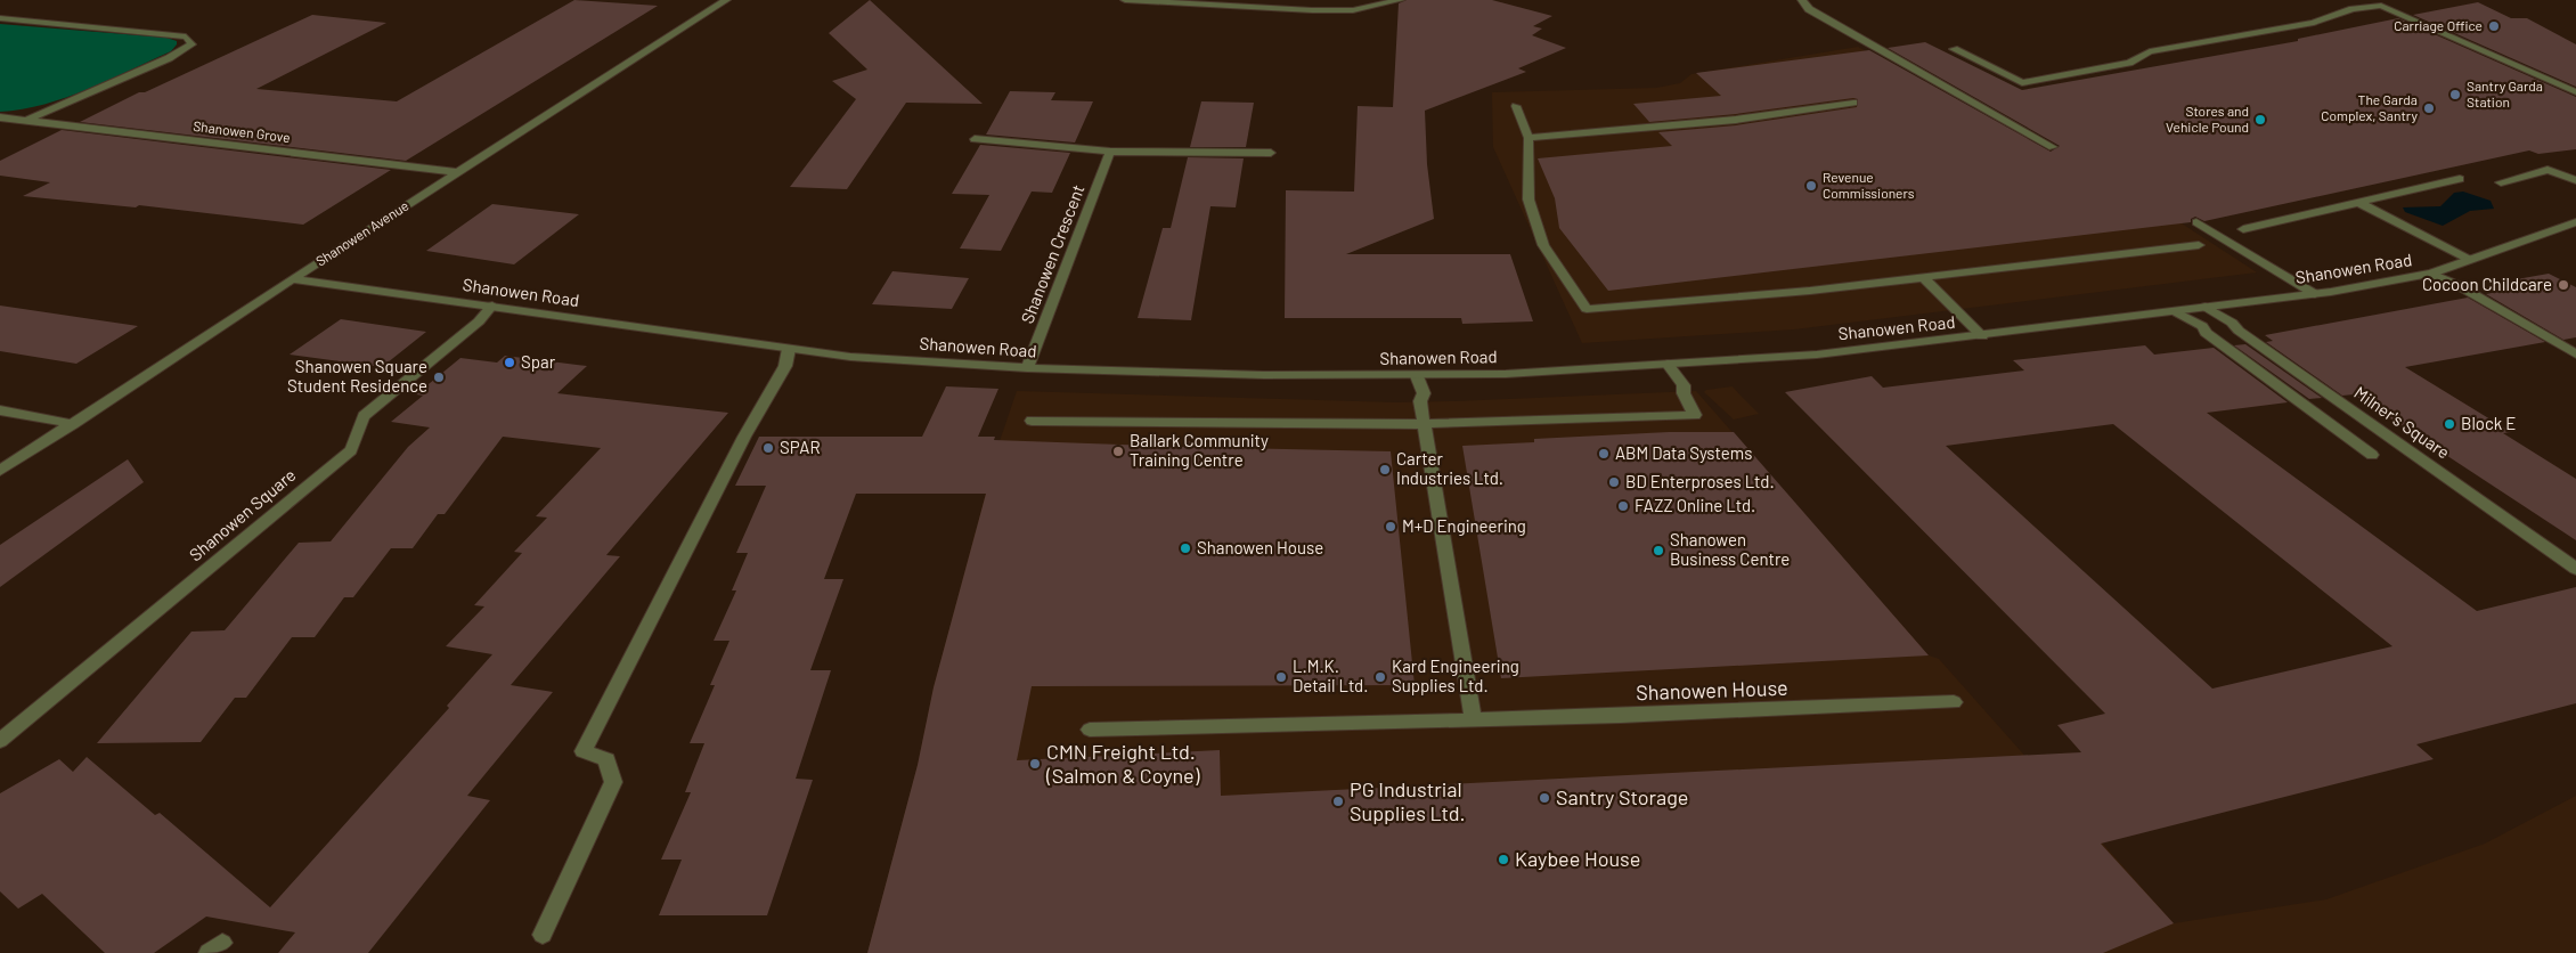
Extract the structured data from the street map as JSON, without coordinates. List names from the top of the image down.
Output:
{
  "streets": {
    "street": [
      "Shanowen Grove",
      "Shanowen Avenue",
      "Shanowen Crescent",
      "Shanowen Road",
      "Milner's Square",
      "Shanowen Square",
      "Shanowen House"
    ]
  },
  "crossings": [
    ["Shanowen Grove", "Shanowen Avenue"],
    ["Shanowen Avenue", "Shanowen Road"],
    ["Shanowen Crescent", "Shanowen Road"],
    ["Shanowen Road", "Milner's Square"],
    ["Shanowen Road", "Shanowen Square"]
  ],
  "places": [
    "Carriage Office",
    "Santry Garda Station",
    "The Garda Complex, Santry",
    "Stores and Vehicle Pound",
    "Revenue Commissioners",
    "Cocoon Childcare",
    "Spar",
    "Shanowen Square Student Residence",
    "Block E",
    "SPAR",
    "Ballark Community Training Centre",
    "ABM Data Systems",
    "Carter Industries Ltd.",
    "BD Enterproses Ltd.",
    "FAZZ Online Ltd.",
    "M+D Engineering",
    "Shanowen House",
    "Shanowen Business Centre",
    "L.M.K. Detail Ltd.",
    "Kard Engineering Supplies Ltd.",
    "CMN Freight Ltd. (Salmon & Coyne)",
    "Santry Storage",
    "PG Industrial Supplies Ltd.",
    "Kaybee House"
  ]
}
